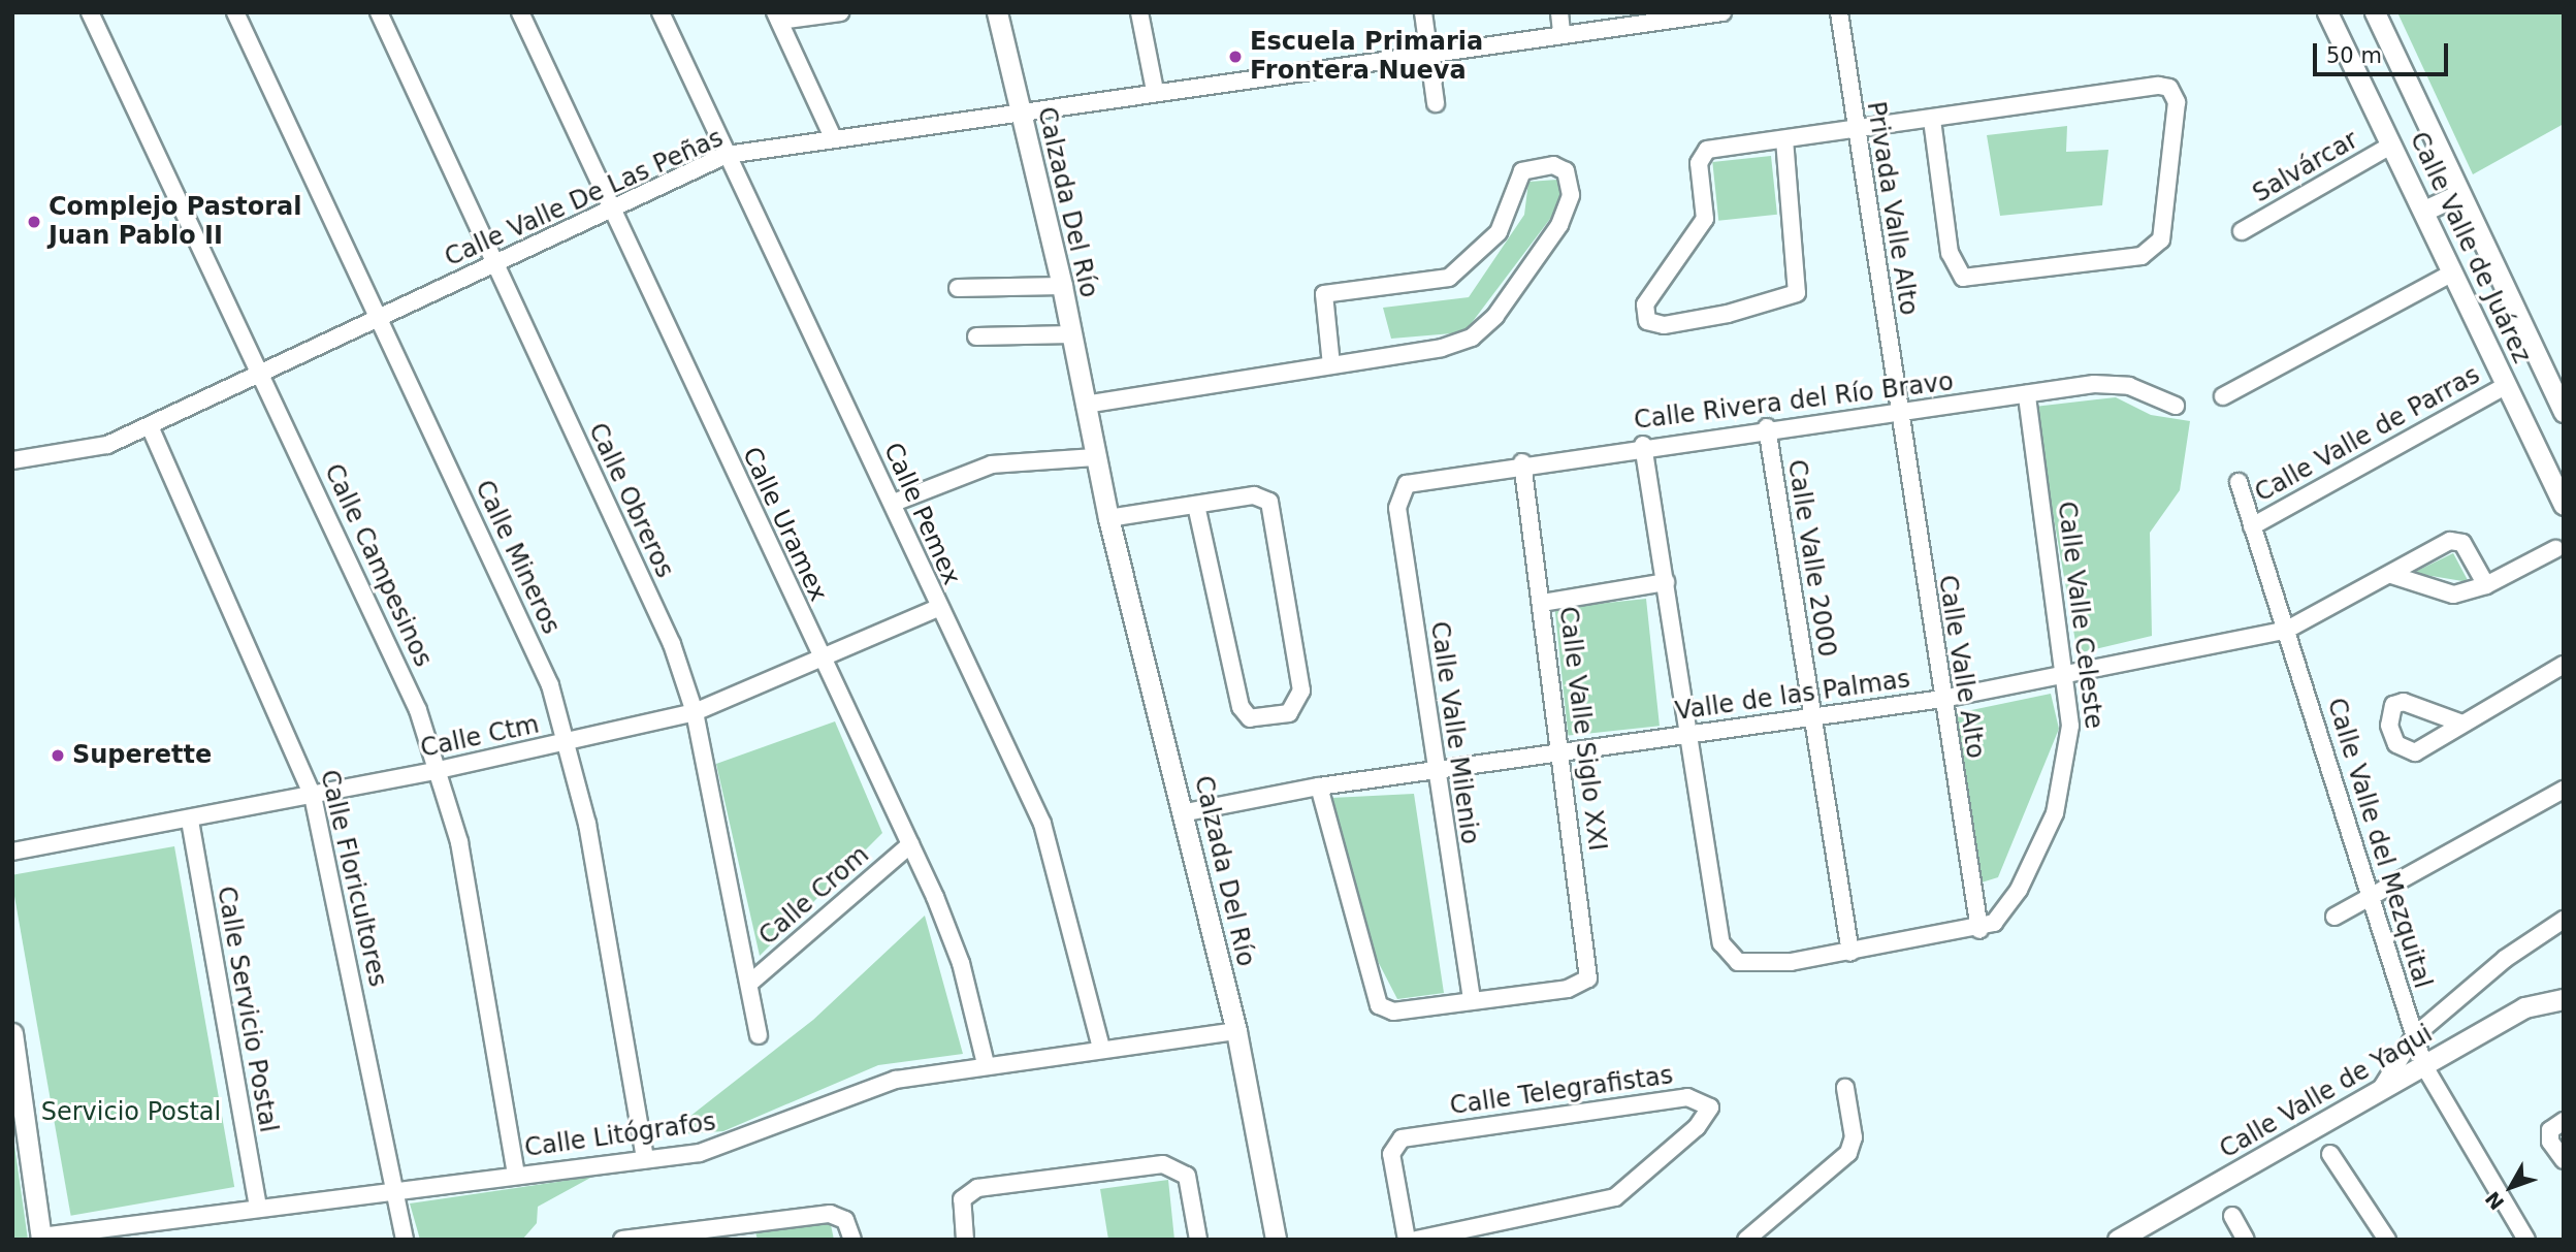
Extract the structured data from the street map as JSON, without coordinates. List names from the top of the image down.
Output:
{
  "streets": {
    "street": [
      "Salvárcar",
      "Calle Valle De Las Peñas",
      "Calzada Del Río",
      "Privada Valle Alto",
      "Calle Valle de Juárez",
      "Calle Rivera del Río Bravo",
      "Calle Valle de Parras",
      "Calle Obreros",
      "Calle Pemex",
      "Calle Uramex",
      "Calle Mineros",
      "Calle Valle 2000",
      "Calle Campesinos",
      "Calle Valle Celeste",
      "Calle Valle Alto",
      "Valle de las Palmas",
      "Calle Valle Siglo XXI",
      "Calle Valle Milenio",
      "Calle Ctm",
      "Calle Valle del Mezquital",
      "Calle Floricultores",
      "Calle Crom",
      "Calle Servicio Postal",
      "Calle Telegrafistas",
      "Calle Valle de Yaqui",
      "Calle Litógrafos"
    ]
  },
  "crossings": [
    ["Salvárcar", "Calle Valle de Juárez"],
    ["Calle Valle De Las Peñas", "Calzada Del Río"],
    ["Calle Valle De Las Peñas", "Calle Obreros"],
    ["Calle Valle De Las Peñas", "Calle Pemex"],
    ["Calle Valle De Las Peñas", "Calle Uramex"],
    ["Calle Valle De Las Peñas", "Calle Mineros"],
    ["Calle Valle De Las Peñas", "Calle Campesinos"],
    ["Calle Valle De Las Peñas", "Calle Floricultores"],
    ["Calzada Del Río", "Valle de las Palmas"],
    ["Calzada Del Río", "Calle Litógrafos"],
    ["Privada Valle Alto", "Calle Rivera del Río Bravo"],
    ["Privada Valle Alto", "Calle Valle Alto"],
    ["Calle Valle de Juárez", "Calle Valle de Parras"],
    ["Calle Rivera del Río Bravo", "Calle Valle 2000"],
    ["Calle Rivera del Río Bravo", "Calle Valle Celeste"],
    ["Calle Rivera del Río Bravo", "Calle Valle Alto"],
    ["Calle Rivera del Río Bravo", "Calle Valle Siglo XXI"],
    ["Calle Rivera del Río Bravo", "Calle Valle Milenio"],
    ["Calle Valle de Parras", "Calle Valle del Mezquital"],
    ["Calle Obreros", "Calle Ctm"],
    ["Calle Obreros", "Calle Crom"],
    ["Calle Pemex", "Calle Ctm"],
    ["Calle Pemex", "Calle Litógrafos"],
    ["Calle Uramex", "Calle Ctm"],
    ["Calle Uramex", "Calle Crom"],
    ["Calle Uramex", "Calle Litógrafos"],
    ["Calle Mineros", "Calle Ctm"],
    ["Calle Mineros", "Calle Litógrafos"],
    ["Calle Valle 2000", "Valle de las Palmas"],
    ["Calle Campesinos", "Calle Ctm"],
    ["Calle Campesinos", "Calle Litógrafos"],
    ["Calle Valle Celeste", "Calle Valle Alto"],
    ["Calle Valle Celeste", "Valle de las Palmas"],
    ["Calle Valle Alto", "Valle de las Palmas"],
    ["Valle de las Palmas", "Calle Valle Siglo XXI"],
    ["Valle de las Palmas", "Calle Valle Milenio"],
    ["Valle de las Palmas", "Calle Valle del Mezquital"],
    ["Calle Valle Siglo XXI", "Calle Valle Milenio"],
    ["Calle Ctm", "Calle Floricultores"],
    ["Calle Ctm", "Calle Servicio Postal"],
    ["Calle Valle del Mezquital", "Calle Valle de Yaqui"],
    ["Calle Floricultores", "Calle Litógrafos"],
    ["Calle Servicio Postal", "Calle Litógrafos"]
  ],
  "parks": ["Servicio Postal"],
  "places": ["Escuela Primaria Frontera Nueva", "Complejo Pastoral Juan Pablo II", "Superette"],
  "scale_bar": "50 m",
  "north": "bottom left"
}
